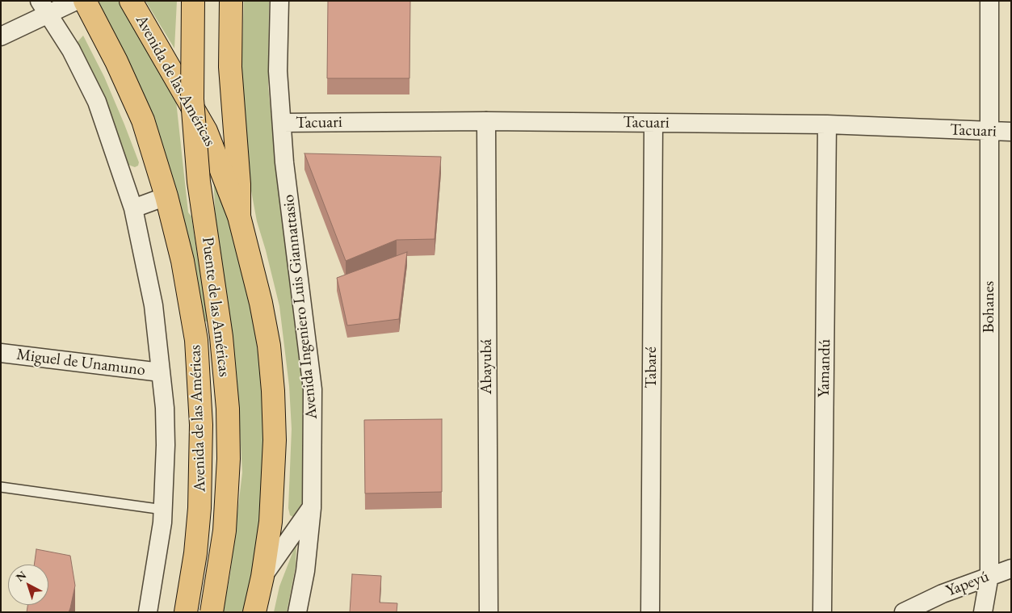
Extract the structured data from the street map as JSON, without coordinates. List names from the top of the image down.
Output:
{
  "streets": {
    "main road": ["Avenida de las Américas", "Puente de las Américas"],
    "street": [
      "Tacuari",
      "Avenida Ingeniero Luis Giannattasio",
      "Bohanes",
      "Miguel de Unamuno",
      "Abayubá",
      "Tabaré",
      "Yamandú",
      "Yapeyú"
    ]
  },
  "crossings": [
    ["Avenida de las Américas", "Miguel de Unamuno"],
    ["Tacuari", "Avenida Ingeniero Luis Giannattasio"],
    ["Tacuari", "Bohanes"],
    ["Tacuari", "Abayubá"],
    ["Tacuari", "Tabaré"],
    ["Tacuari", "Yamandú"],
    ["Bohanes", "Yapeyú"]
  ],
  "north": "top left"
}
